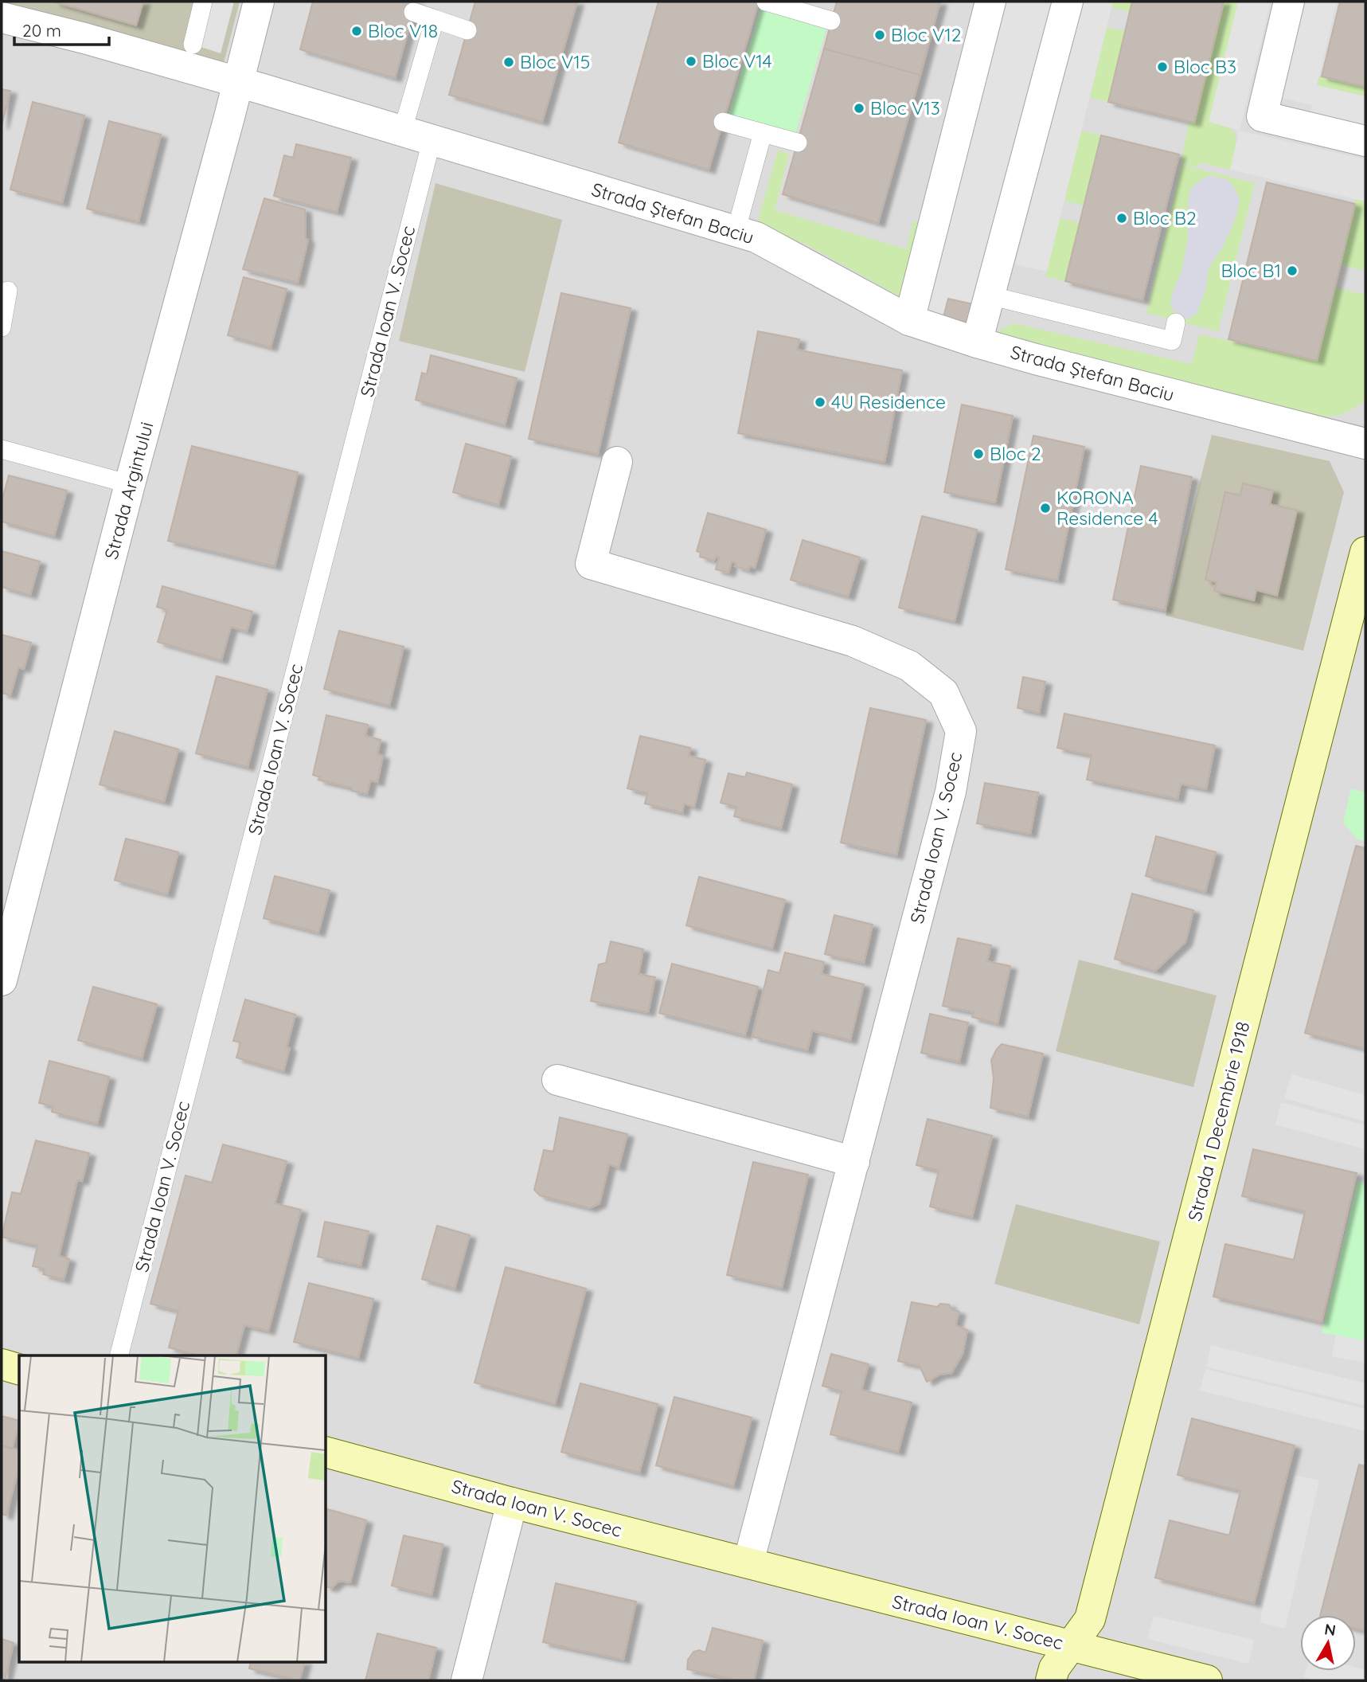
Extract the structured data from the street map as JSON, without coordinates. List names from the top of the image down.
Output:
{
  "streets": {
    "street": [
      "Strada Ștefan Baciu",
      "Strada Ioan V. Socec",
      "Strada Argintului",
      "Strada 1 Decembrie 1918"
    ]
  },
  "crossings": [
    ["Strada Ștefan Baciu", "Strada Ioan V. Socec"],
    ["Strada Ștefan Baciu", "Strada Argintului"],
    ["Strada Ioan V. Socec", "Strada 1 Decembrie 1918"]
  ],
  "places": [
    "Bloc V18",
    "Bloc V12",
    "Bloc V14",
    "Bloc V15",
    "Bloc B3",
    "Bloc V13",
    "Bloc B2",
    "Bloc B1",
    "4U Residence",
    "Bloc 2",
    "KORONA Residence 4"
  ],
  "scale_bar": "20 m",
  "north": "top"
}
